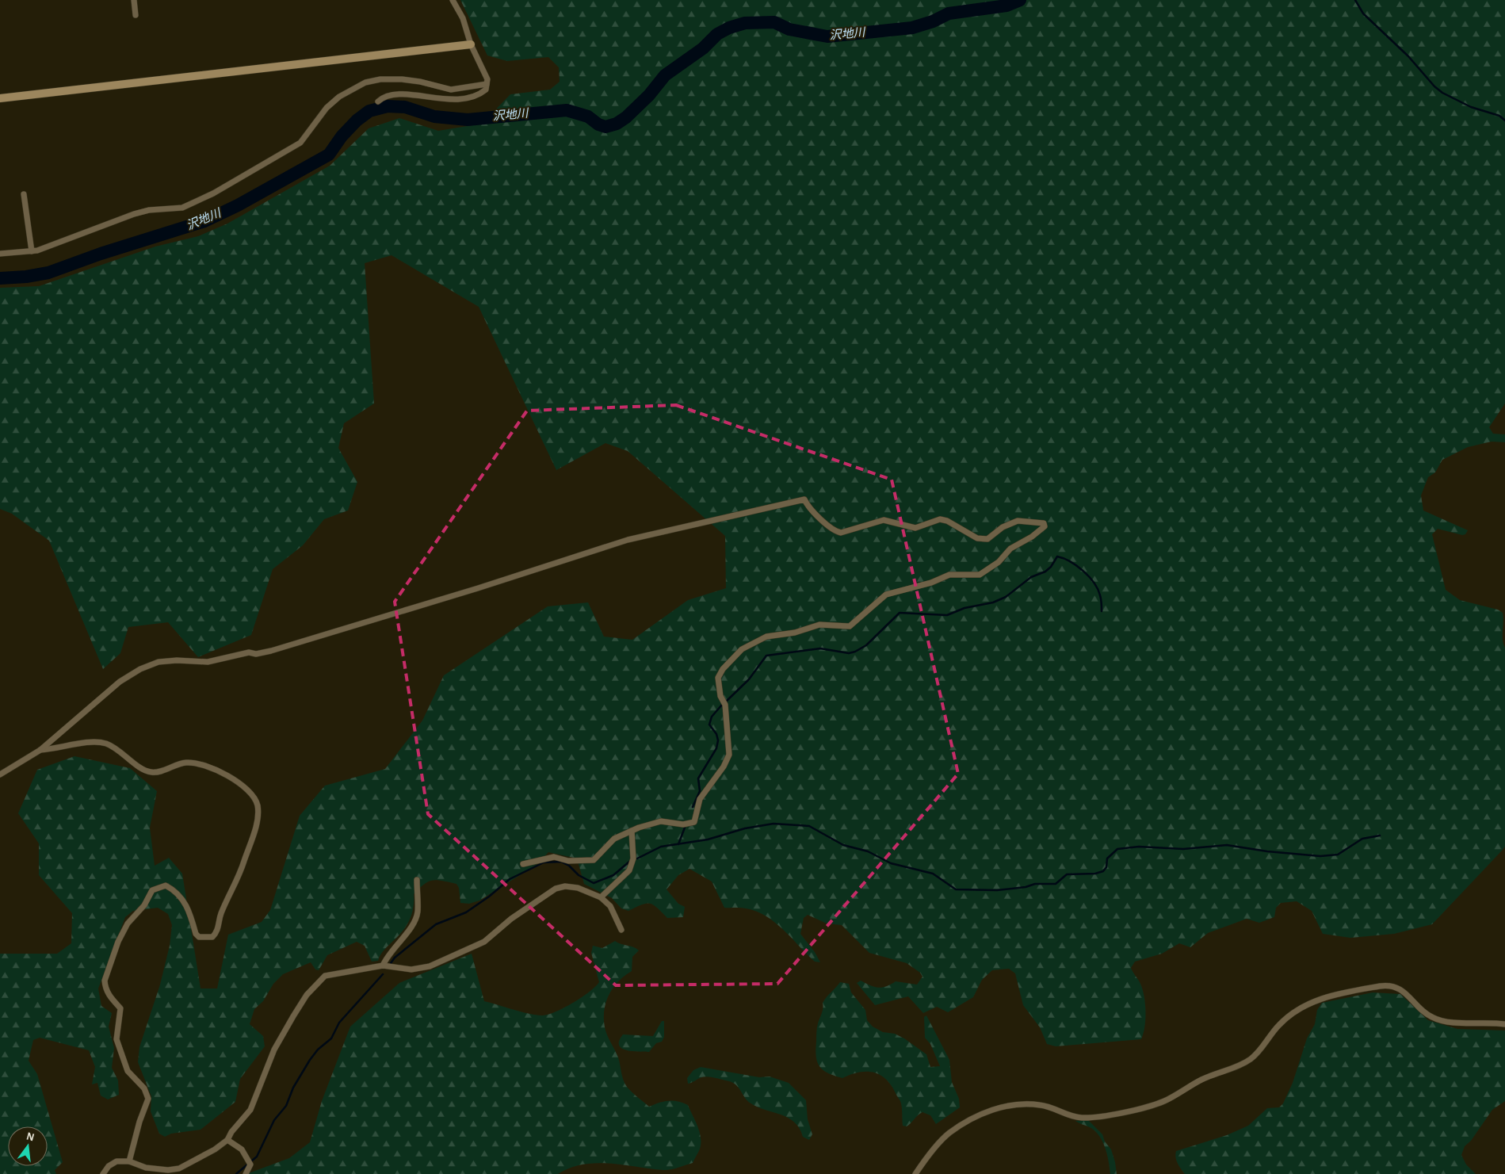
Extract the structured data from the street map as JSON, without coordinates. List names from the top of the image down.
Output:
{
  "water": ["沢地川"],
  "north": "top"
}
